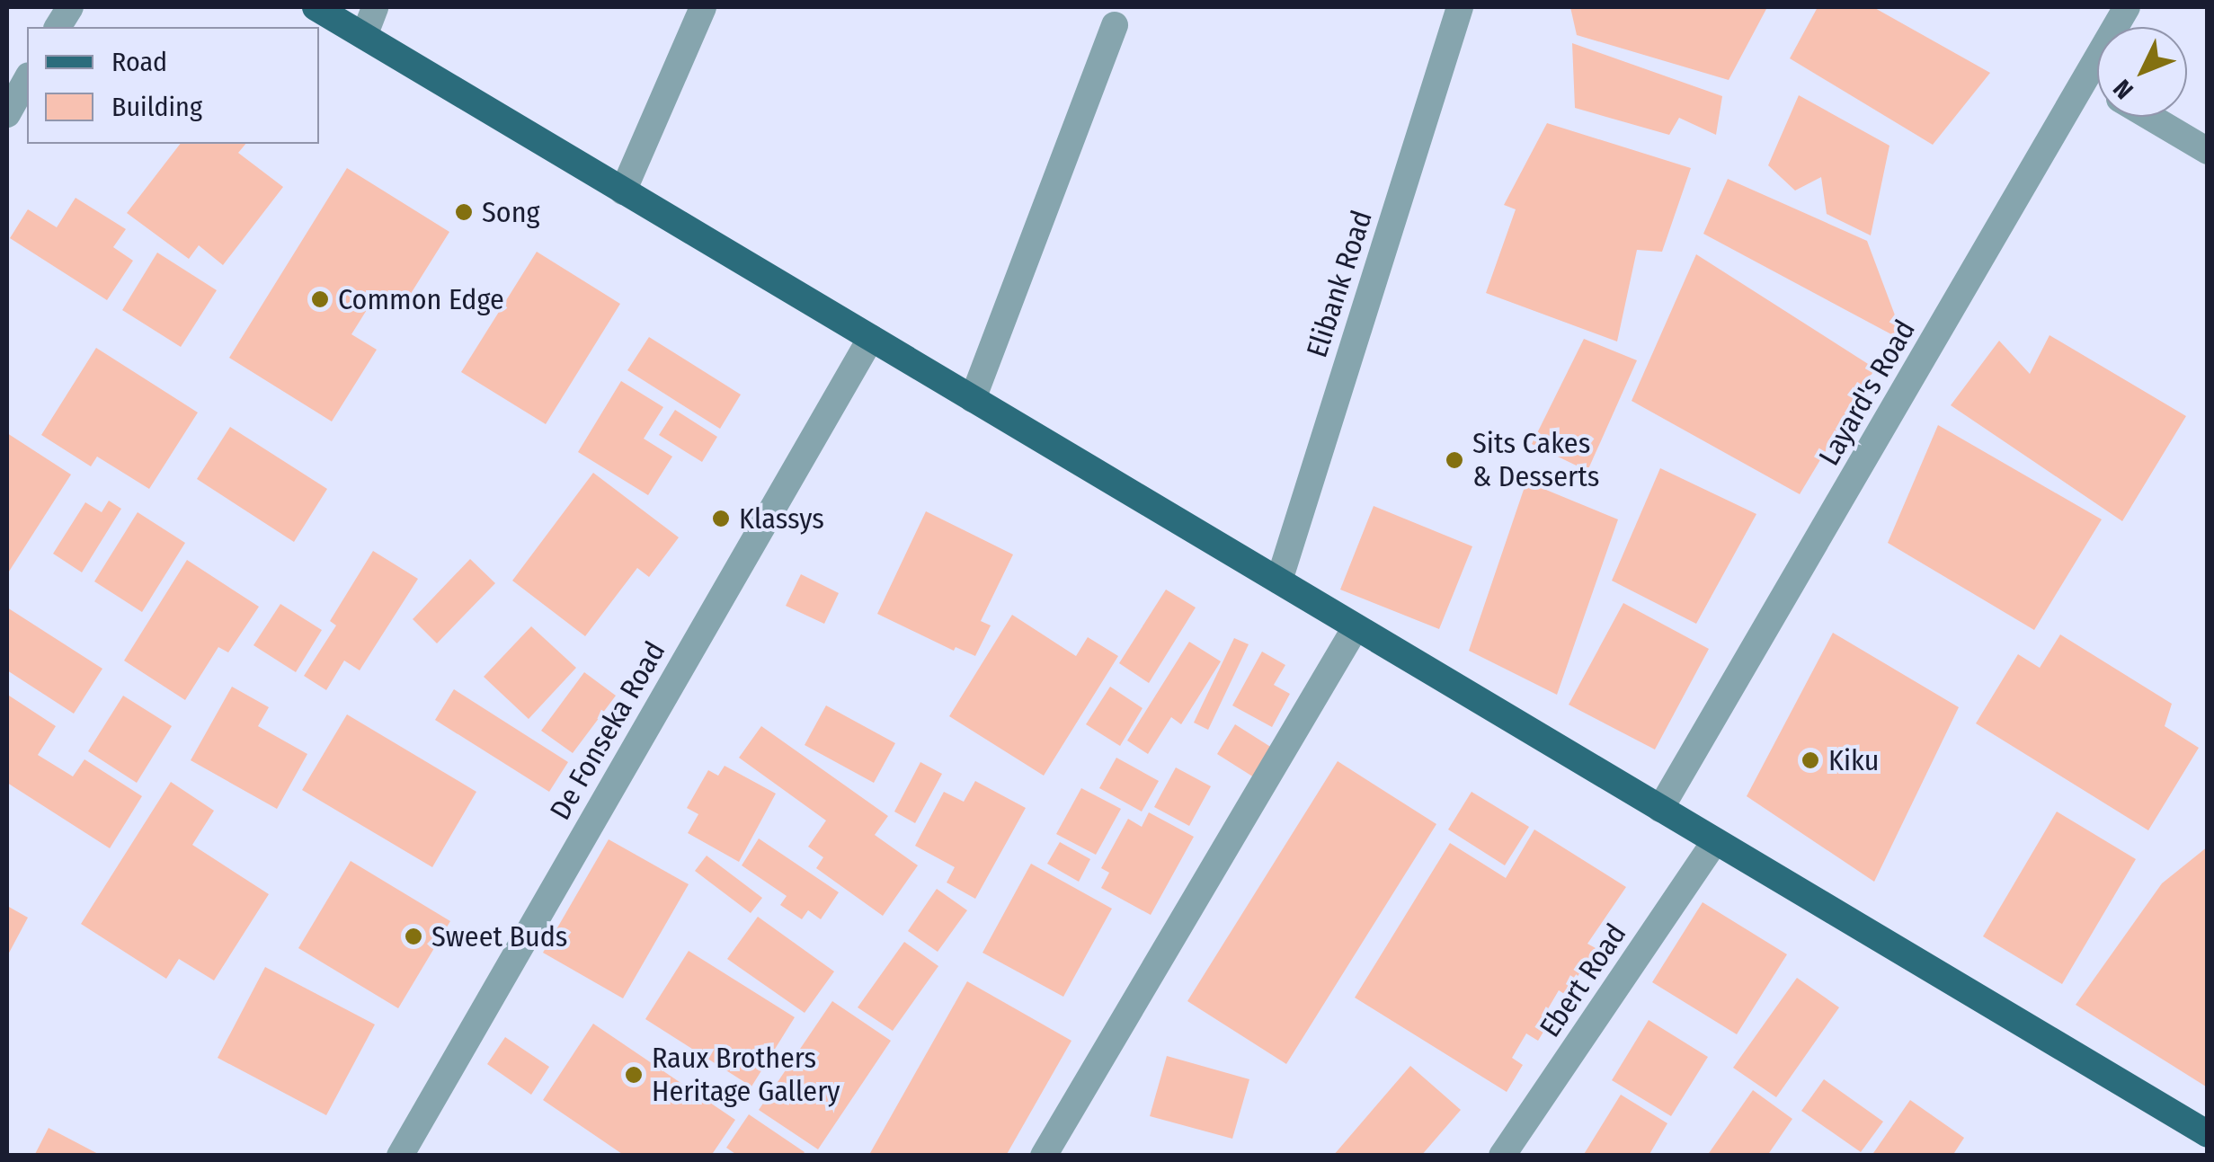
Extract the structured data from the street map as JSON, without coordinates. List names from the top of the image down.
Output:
{
  "streets": {
    "street": [
      "Elibank Road",
      "Layard's Road",
      "De Fonseka Road",
      "Ebert Road"
    ]
  },
  "places": [
    "Song",
    "Common Edge",
    "Sits Cakes & Desserts",
    "Klassys",
    "Kiku",
    "Sweet Buds",
    "Raux Brothers Heritage Gallery"
  ],
  "legend": ["Road", "Building"],
  "north": "bottom left"
}
